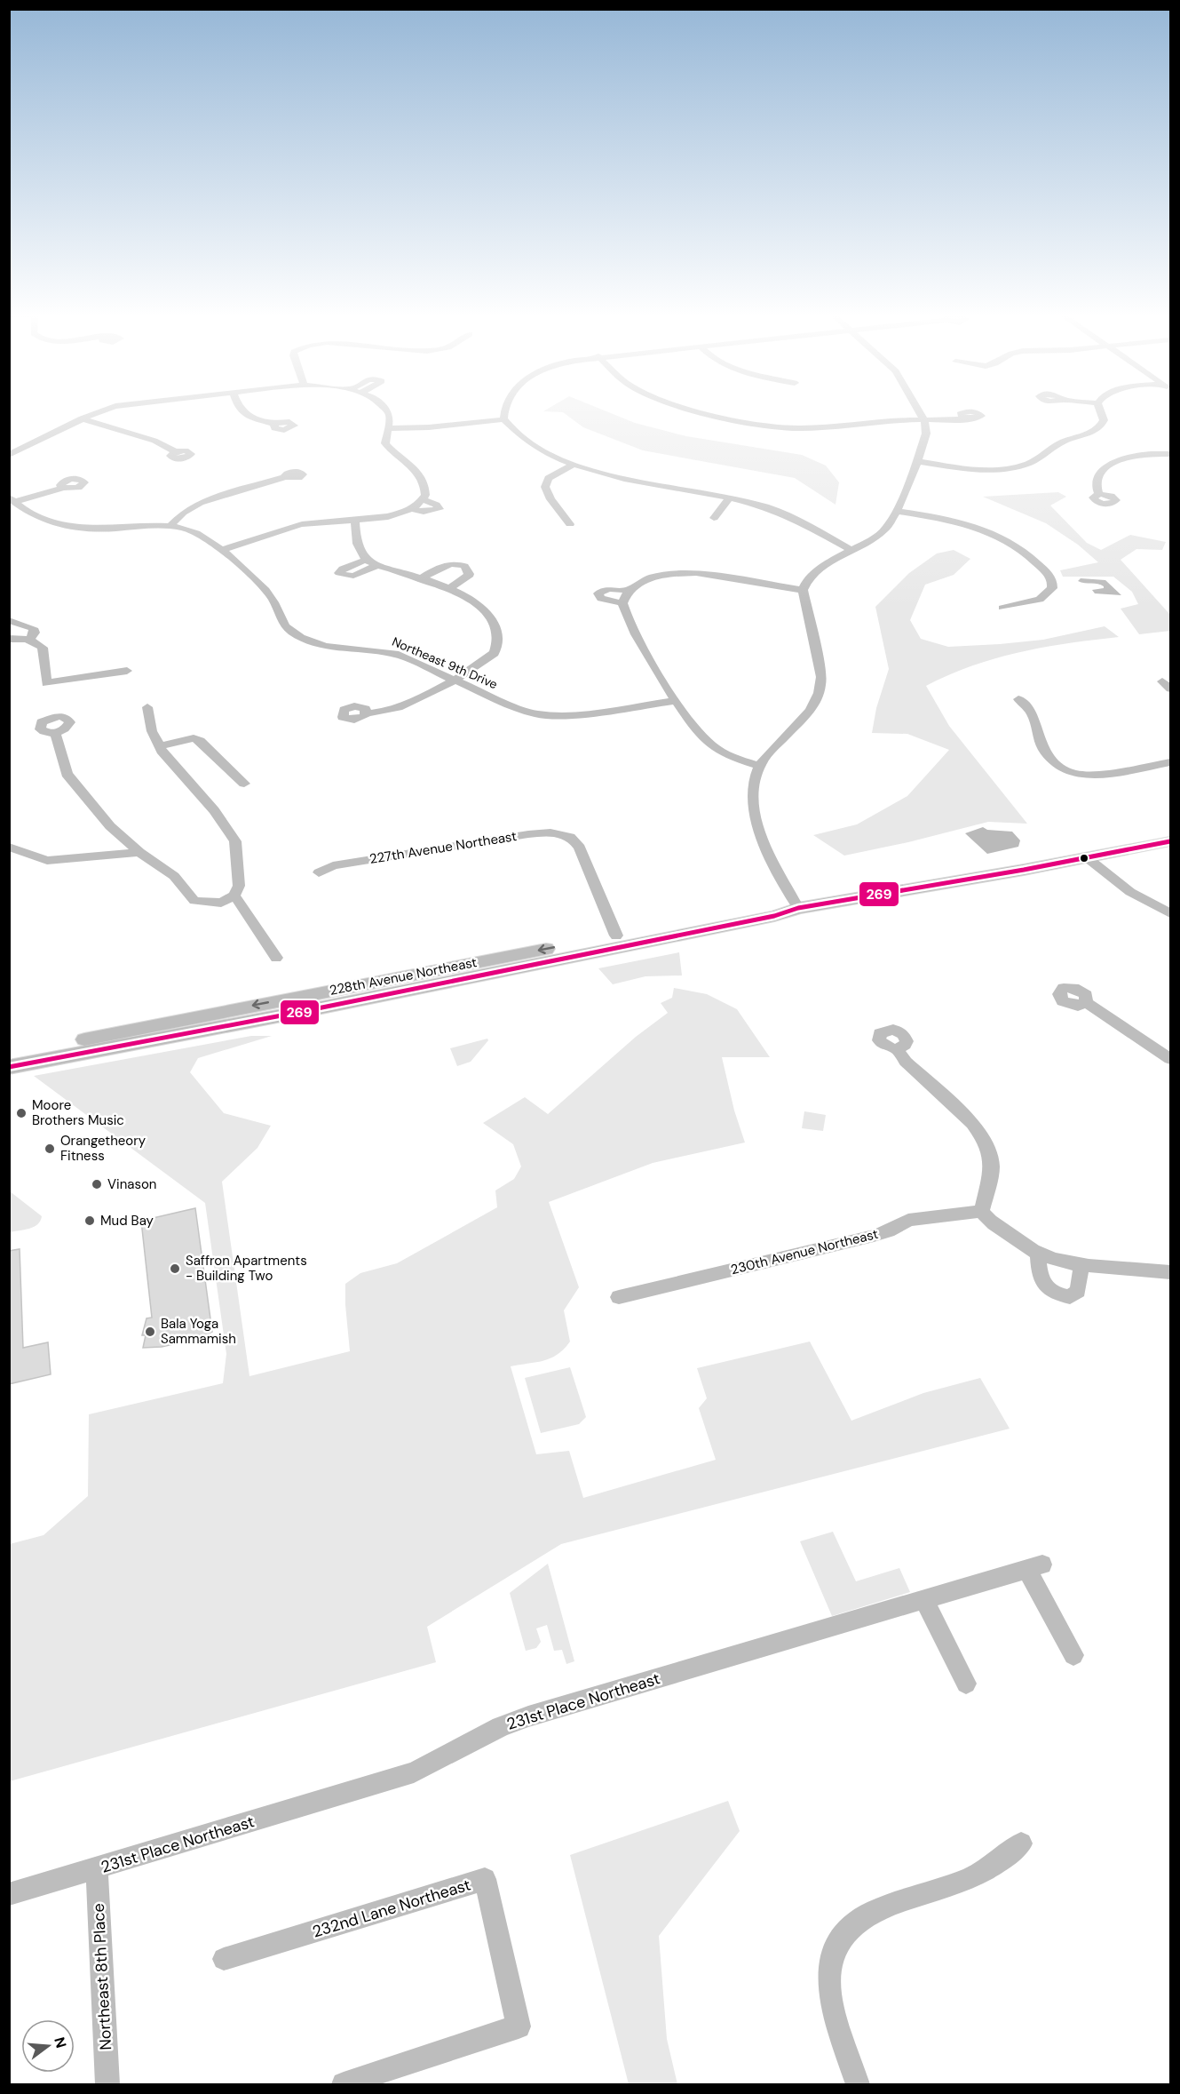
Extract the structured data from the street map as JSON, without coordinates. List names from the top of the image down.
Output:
{
  "streets": {
    "main road": ["228th Avenue Northeast"],
    "street": [
      "Northeast 9th Drive",
      "227th Avenue Northeast",
      "230th Avenue Northeast",
      "231st Place Northeast",
      "232nd Lane Northeast",
      "Northeast 8th Place"
    ]
  },
  "crossings": [
    ["227th Avenue Northeast", "228th Avenue Northeast"],
    ["231st Place Northeast", "Northeast 8th Place"]
  ],
  "places": [
    "Moore Brothers Music",
    "Orangetheory Fitness",
    "Vinason",
    "Mud Bay",
    "Saffron Apartments - Building Two",
    "Bala Yoga Sammamish"
  ],
  "lines": ["transit line 269"],
  "north": "right"
}
